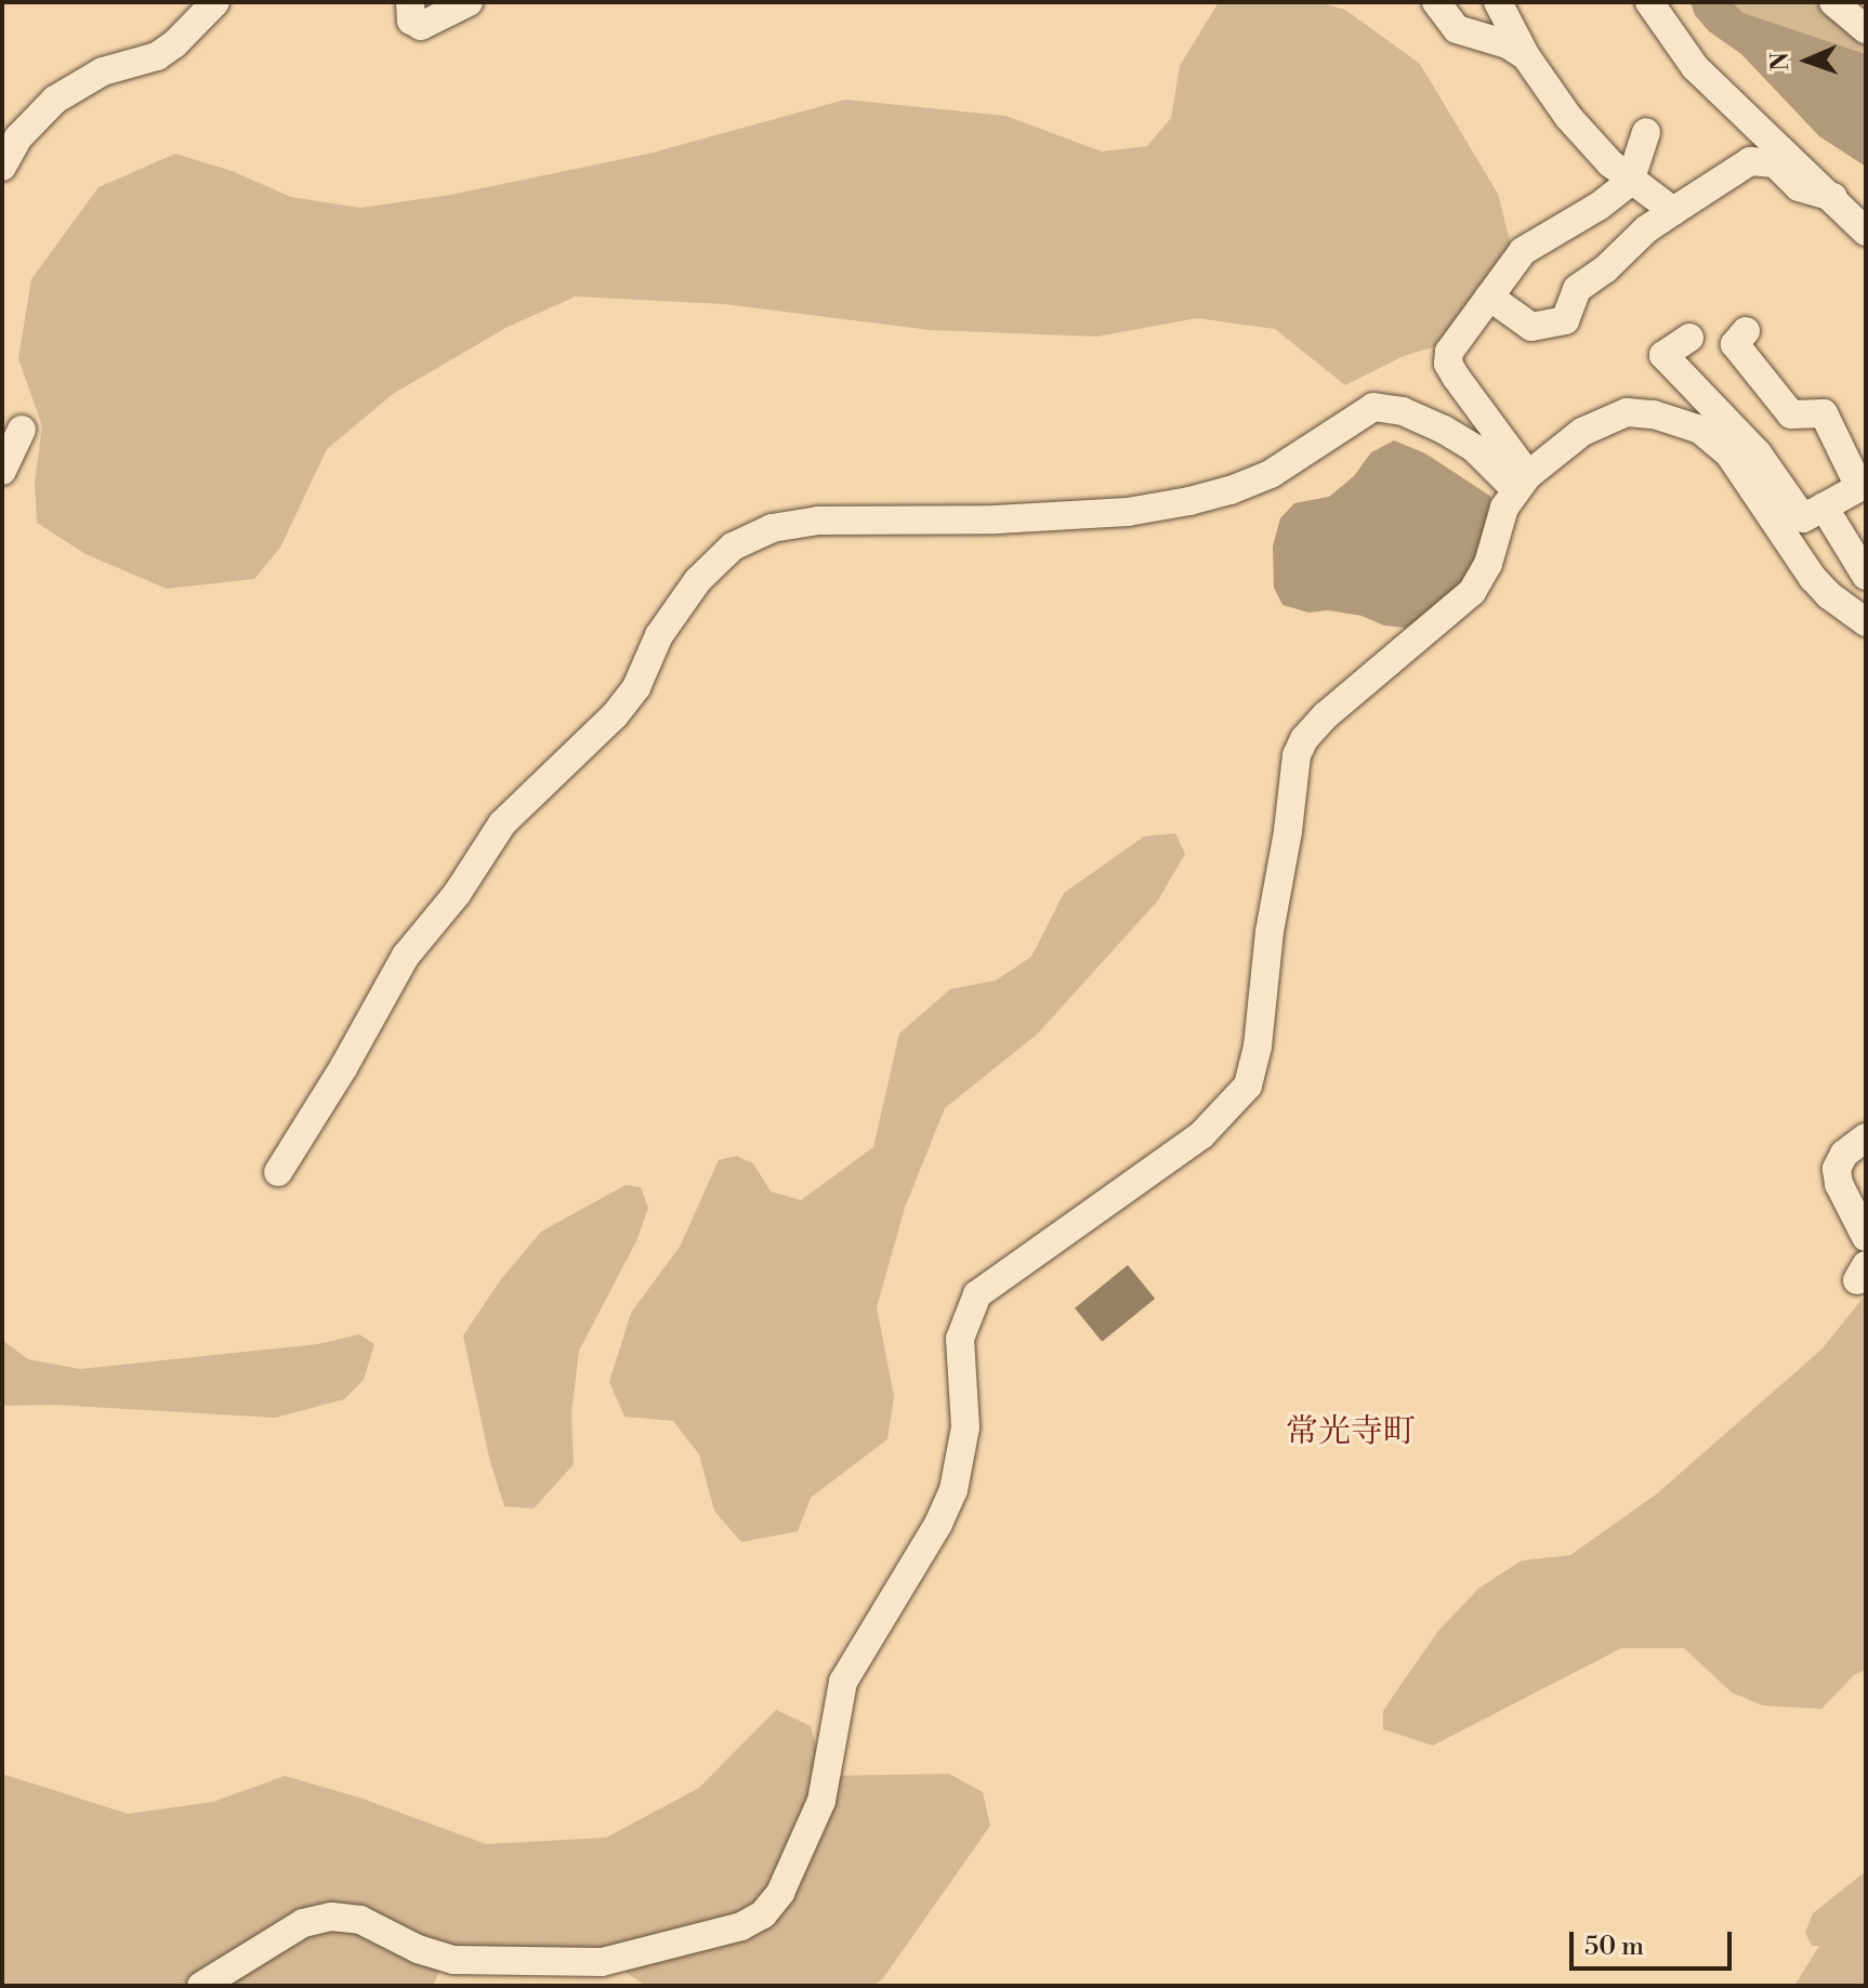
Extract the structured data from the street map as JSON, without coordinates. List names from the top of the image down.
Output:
{
  "districts": ["常光寺町"],
  "scale_bar": "50 m",
  "north": "left"
}
